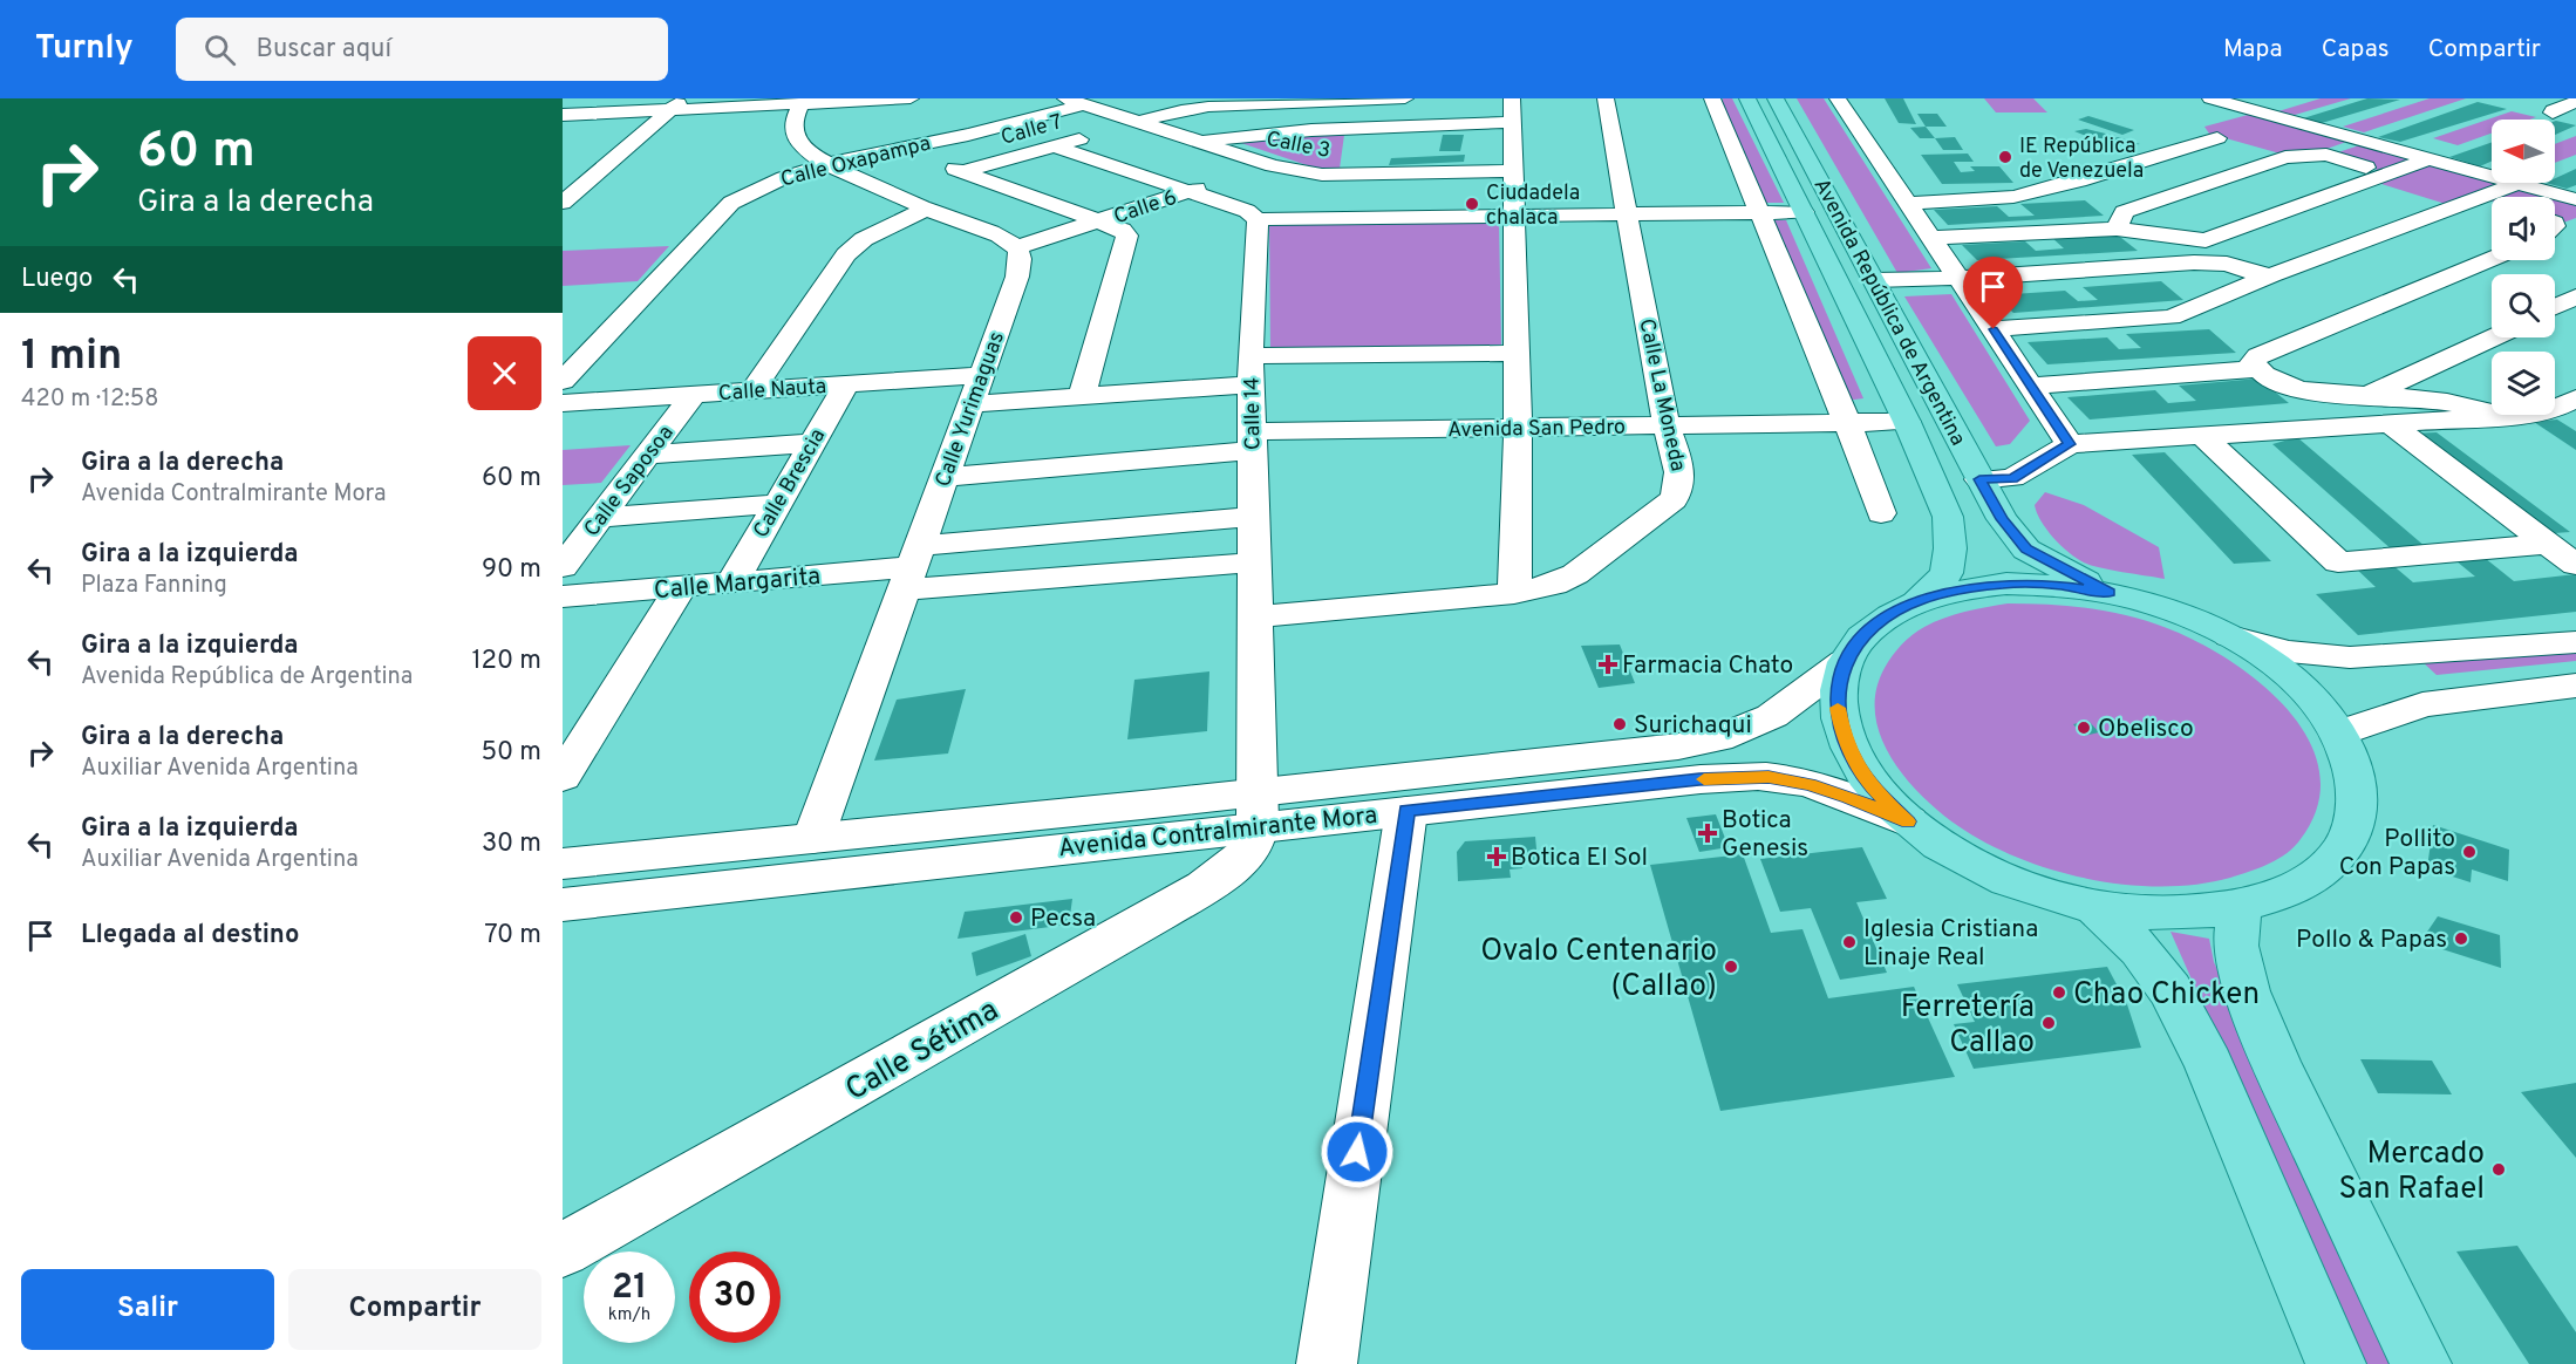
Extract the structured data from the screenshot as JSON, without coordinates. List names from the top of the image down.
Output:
{
  "streets": {
    "main road": ["Avenida República de Argentina"],
    "street": [
      "Calle 7",
      "Calle 3",
      "Calle Oxapampa",
      "Calle 6",
      "Calle Nauta",
      "Calle La Moneda",
      "Calle Yurimaguas",
      "Calle 14",
      "Avenida San Pedro",
      "Calle Saposoa",
      "Calle Brescia",
      "Calle Margarita",
      "Avenida Contralmirante Mora",
      "Calle Sétima"
    ]
  },
  "crossings": [
    ["Calle 7", "Calle 3"],
    ["Calle 3", "Calle Oxapampa"],
    ["Calle 3", "Calle 6"],
    ["Calle 6", "Calle Yurimaguas"],
    ["Avenida República de Argentina", "Avenida San Pedro"],
    ["Calle Nauta", "Calle Yurimaguas"],
    ["Calle Nauta", "Calle Saposoa"],
    ["Calle Nauta", "Calle Brescia"],
    ["Calle La Moneda", "Calle 14"],
    ["Calle La Moneda", "Avenida San Pedro"],
    ["Calle Yurimaguas", "Avenida San Pedro"],
    ["Calle Yurimaguas", "Calle Margarita"],
    ["Calle Yurimaguas", "Avenida Contralmirante Mora"],
    ["Calle 14", "Avenida San Pedro"],
    ["Calle 14", "Avenida Contralmirante Mora"],
    ["Calle 14", "Calle Sétima"],
    ["Calle Brescia", "Calle Margarita"],
    ["Avenida Contralmirante Mora", "Calle Sétima"]
  ],
  "places": {
    "other": [
      "IE República de Venezuela",
      "Ciudadela chalaca",
      "Surichaqui",
      "Obelisco",
      "Pollito Con Papas",
      "Pecsa",
      "Pollo & Papas",
      "Iglesia Cristiana Linaje Real",
      "Ovalo Centenario (Callao)",
      "Chao Chicken",
      "Ferretería Callao",
      "Mercado San Rafael"
    ],
    "health": ["Farmacia Chato", "Botica Genesis", "Botica El Sol"]
  },
  "north": "left",
  "page": {
    "header": "Turnly",
    "search": "Buscar aquí",
    "nav": ["Mapa", "Capas", "Compartir"],
    "turn": ["60 m", "Gira a la derecha"],
    "then": "Luego",
    "heading": ["1 min", "420 m · 12:58"],
    "list": [
      {
        "name": "Gira a la derecha",
        "note": "Avenida Contralmirante Mora",
        "value": "60 m"
      },
      {
        "name": "Gira a la izquierda",
        "note": "Plaza Fanning",
        "value": "90 m"
      },
      {
        "name": "Gira a la izquierda",
        "note": "Avenida República de Argentina",
        "value": "120 m"
      },
      {
        "name": "Gira a la derecha",
        "note": "Auxiliar Avenida Argentina",
        "value": "50 m"
      },
      {
        "name": "Gira a la izquierda",
        "note": "Auxiliar Avenida Argentina",
        "value": "30 m"
      },
      {
        "name": "Llegada al destino",
        "value": "70 m"
      }
    ],
    "speed": "21 km/h",
    "limit": "30",
    "buttons": ["Salir", "Compartir"]
  }
}
